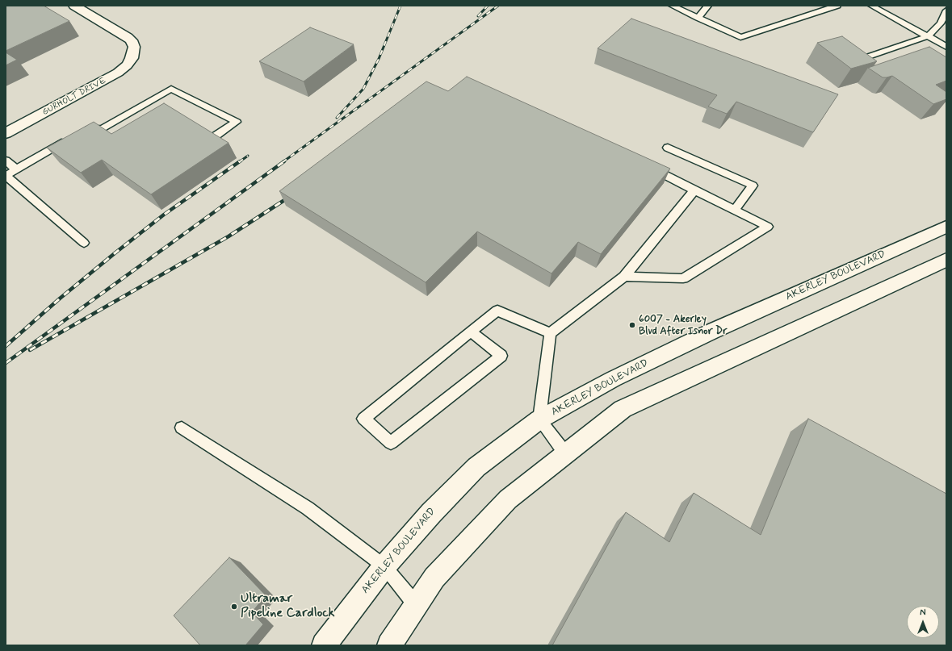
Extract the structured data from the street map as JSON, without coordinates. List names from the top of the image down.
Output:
{
  "streets": {
    "main road": ["GURHOLT DRIVE", "AKERLEY BOULEVARD"]
  },
  "places": ["6007 - Akerley Blvd After Isnor Dr", "Ultramar Pipeline Cardlock"],
  "north": "top"
}
